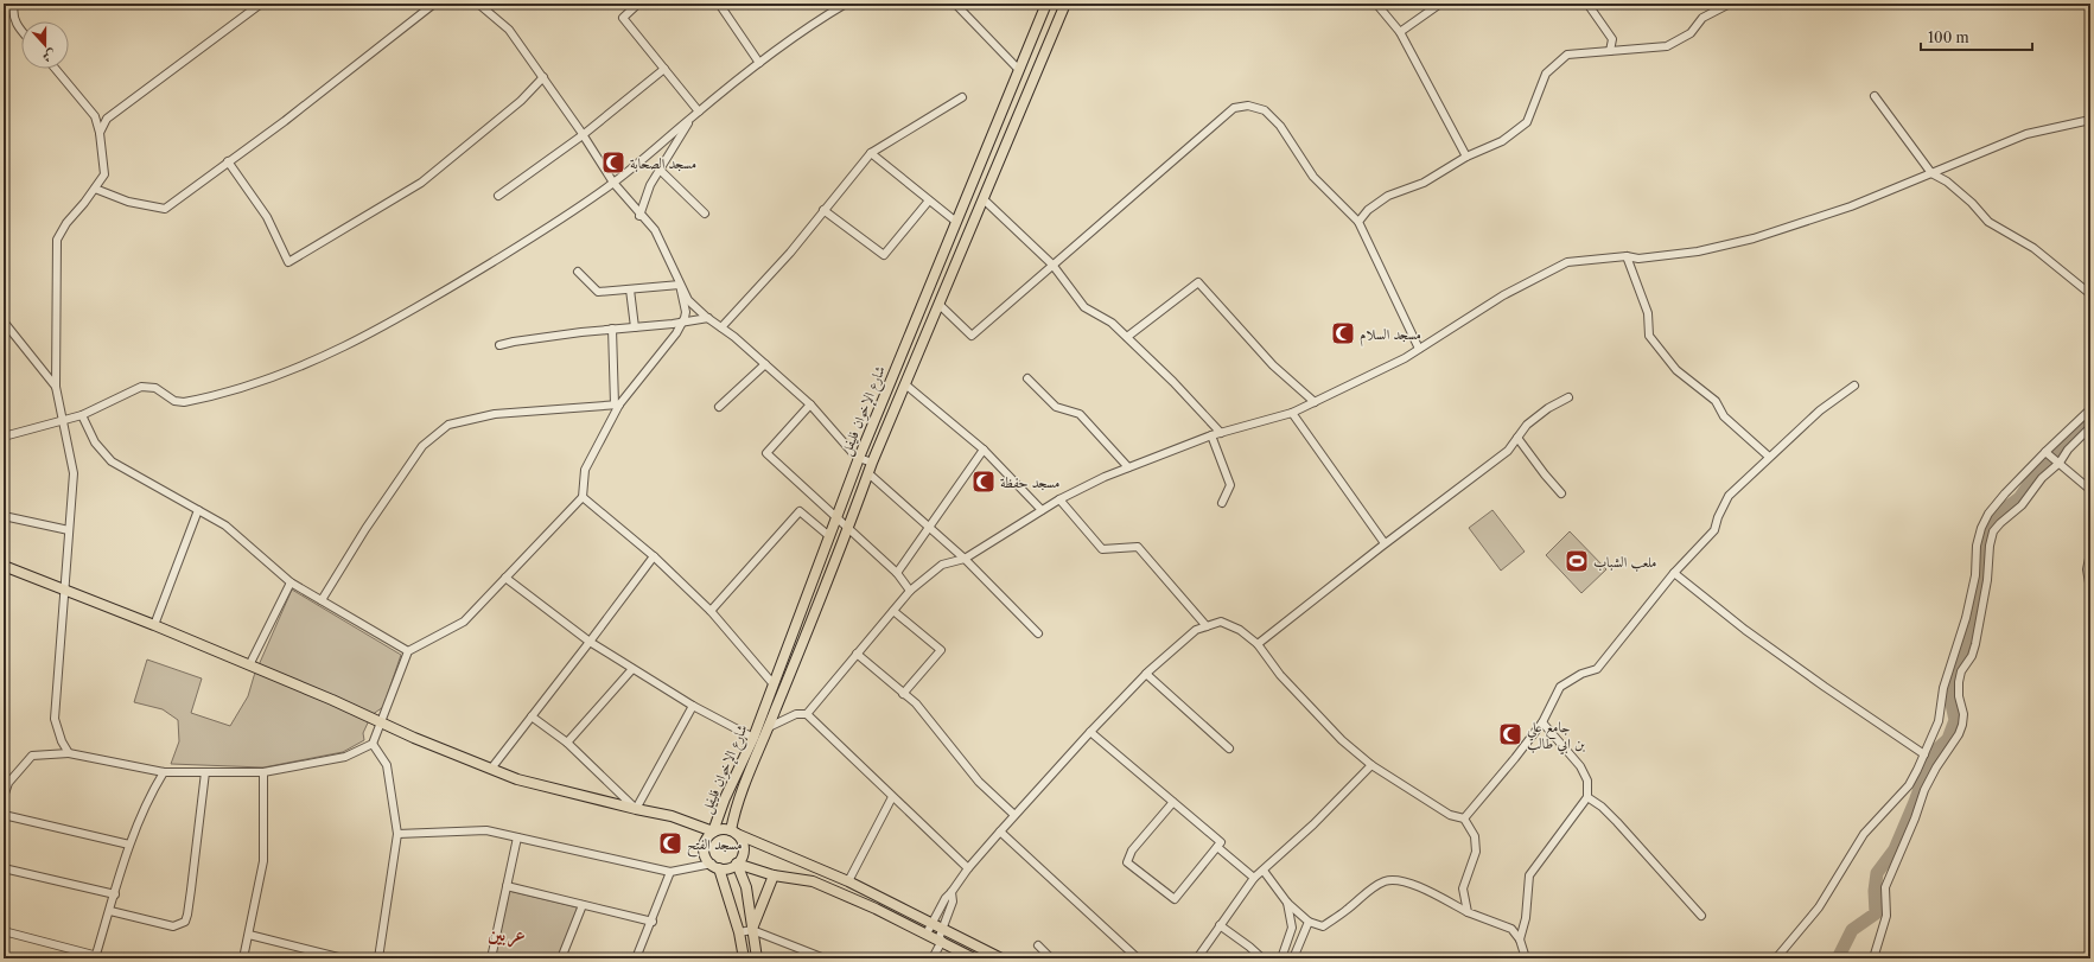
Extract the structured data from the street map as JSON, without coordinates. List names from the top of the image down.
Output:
{
  "streets": {
    "main road": ["شارع الإخوان فليفل"]
  },
  "districts": ["عربين"],
  "places": {
    "mosque": [
      "مسجد الصحابة",
      "مسجد السلام",
      "مسجد حفظة",
      "جامع علي بن ابي طالب",
      "مسجد الفتح"
    ],
    "sports": ["ملعب الشباب"]
  },
  "scale_bar": "100 m",
  "north": "bottom"
}
